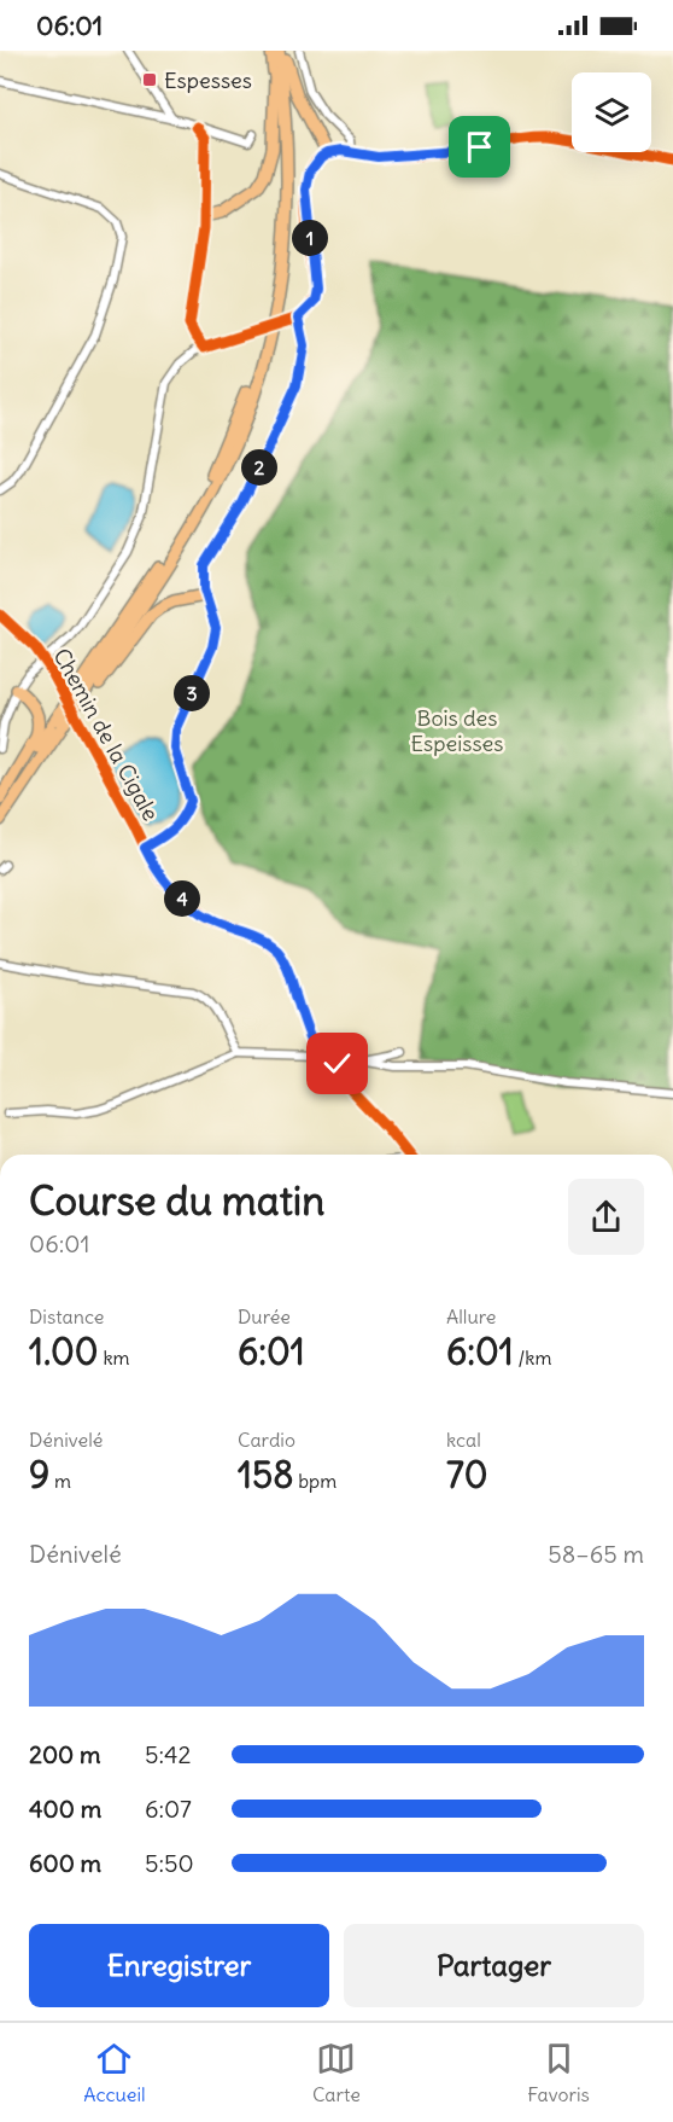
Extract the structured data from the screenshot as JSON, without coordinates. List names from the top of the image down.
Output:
{
  "streets": {
    "street": ["Chemin de la Cigale"]
  },
  "parks": ["Bois des Espeisses"],
  "places": {
    "transit": ["Espesses"]
  },
  "page": {
    "status": "06:01",
    "pins": [
      "1",
      "2",
      "3",
      "4"
    ],
    "heading": ["Course du matin", "06:01"],
    "stats": [
      ["Distance", "1.00 km"],
      ["Durée", "6:01"],
      ["Allure", "6:01 /km"],
      ["Dénivelé", "9 m"],
      ["Cardio", "158 bpm"],
      ["kcal", "70"]
    ],
    "chart": ["Dénivelé", "58–65 m"],
    "list": [
      {
        "name": "200 m",
        "note": "5:42"
      },
      {
        "name": "400 m",
        "note": "6:07"
      },
      {
        "name": "600 m",
        "note": "5:50"
      }
    ],
    "buttons": ["Enregistrer", "Partager"],
    "tabs": ["Accueil", "Carte", "Favoris"]
  }
}
